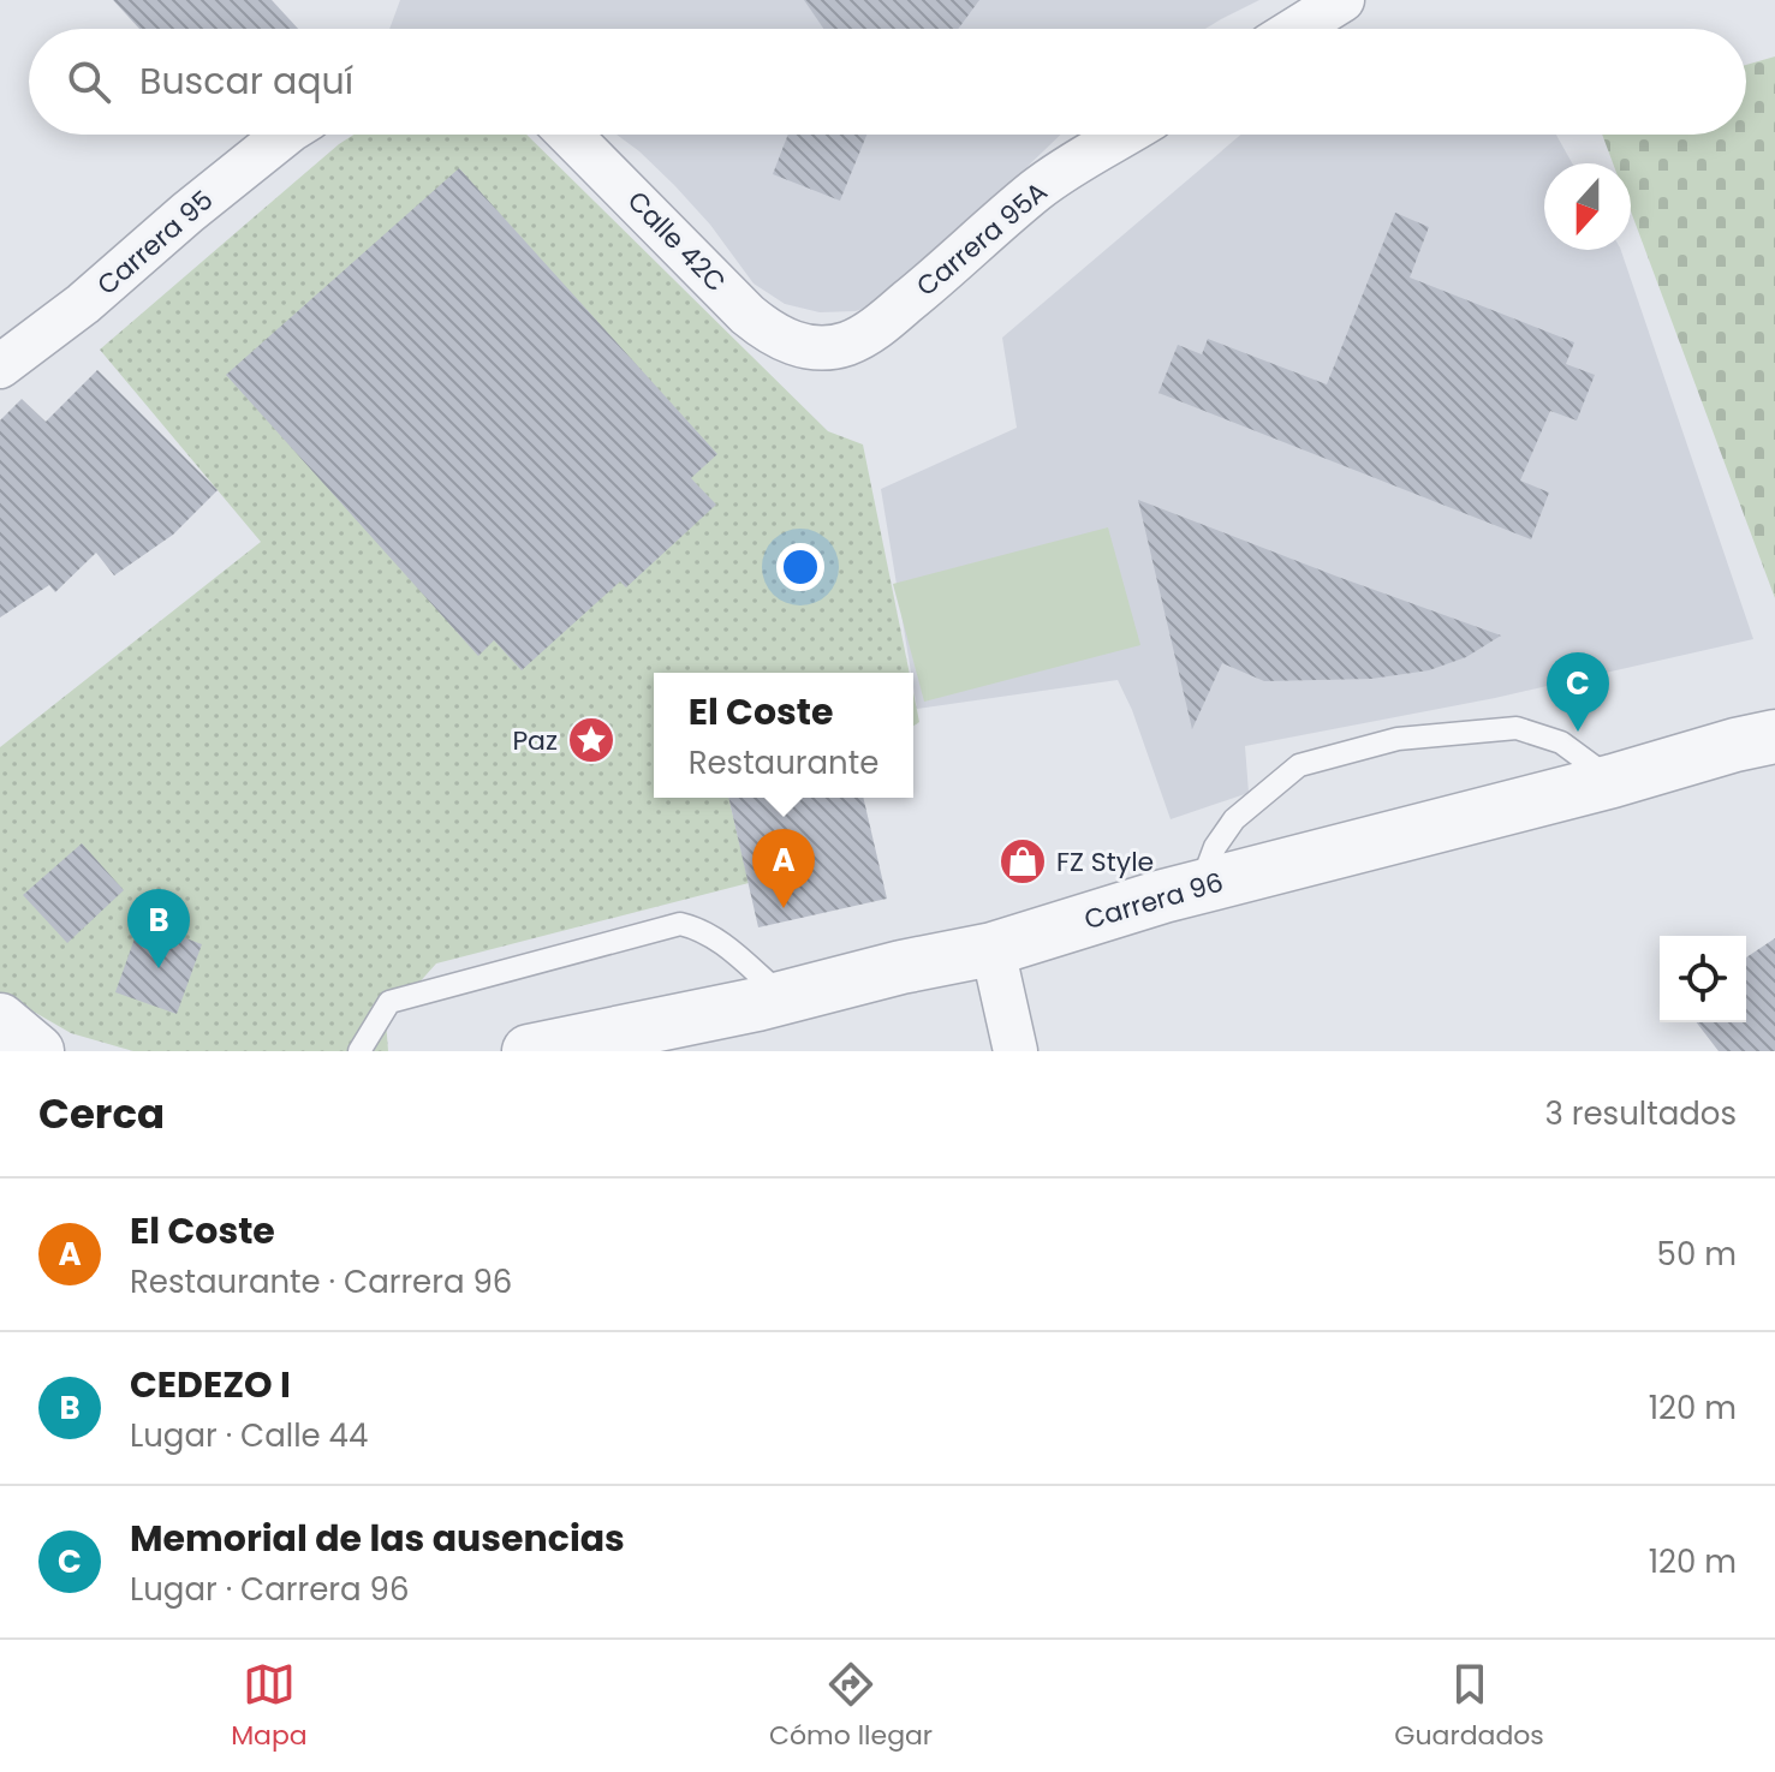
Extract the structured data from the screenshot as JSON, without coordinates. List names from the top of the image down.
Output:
{
  "streets": {
    "street": [
      "Carrera 95A",
      "Calle 42C",
      "Carrera 95",
      "Carrera 96"
    ]
  },
  "crossings": [
    ["Carrera 95A", "Calle 42C"]
  ],
  "places": {
    "place": ["Paz"],
    "shop": ["FZ Style"]
  },
  "north": "bottom",
  "page": {
    "search": "Buscar aquí",
    "pins": ["C", "A", "B"],
    "popup": ["El Coste", "Restaurante"],
    "heading": ["Cerca", "3 resultados"],
    "list": [
      {
        "mark": "A",
        "name": "El Coste",
        "note": "Restaurante · Carrera 96",
        "value": "50 m"
      },
      {
        "mark": "B",
        "name": "CEDEZO I",
        "note": "Lugar · Calle 44",
        "value": "120 m"
      },
      {
        "mark": "C",
        "name": "Memorial de las ausencias",
        "note": "Lugar · Carrera 96",
        "value": "120 m"
      }
    ],
    "nav": ["Mapa", "Cómo llegar", "Guardados"]
  }
}
